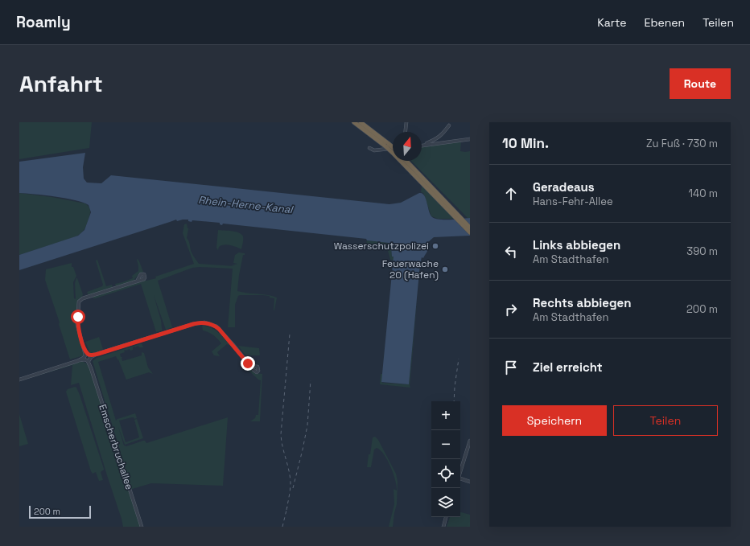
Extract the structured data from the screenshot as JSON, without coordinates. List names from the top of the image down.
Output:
{
  "streets": {
    "street": ["Emscherbruchallee"]
  },
  "water": ["Rhein-Herne-Kanal"],
  "places": ["Wasserschutzpolizei", "Feuerwache 20 (Hafen)"],
  "scale_bar": "200 m",
  "north": "top",
  "page": {
    "header": "Roamly",
    "nav": ["Karte", "Ebenen", "Teilen"],
    "buttons": [
      "Route",
      ["Speichern", "Teilen"]
    ],
    "title": "Anfahrt",
    "heading": ["10 Min.", "Zu Fuß · 730 m"],
    "list": [
      ["Geradeaus", "Hans-Fehr-Allee", "140 m"],
      ["Links abbiegen", "Am Stadthafen", "390 m"],
      ["Rechts abbiegen", "Am Stadthafen", "200 m"],
      "Ziel erreicht"
    ],
    "map_buttons": ["+", "−"],
    "scale": "200 m"
  }
}
